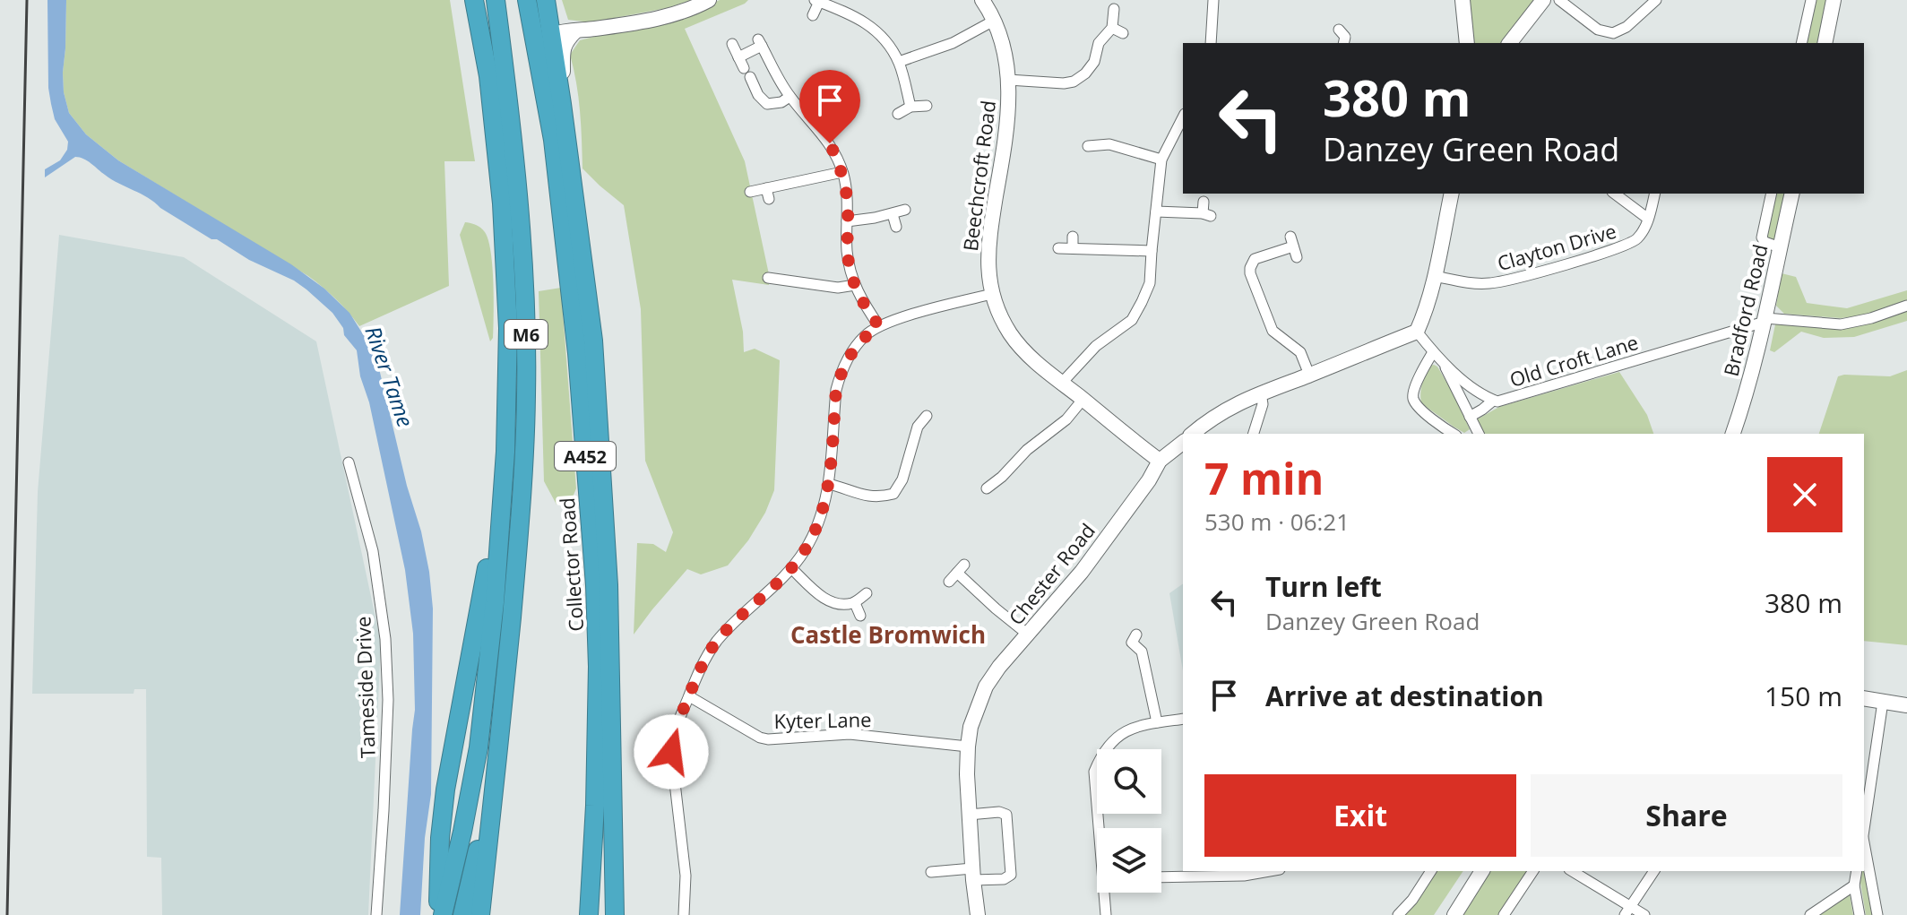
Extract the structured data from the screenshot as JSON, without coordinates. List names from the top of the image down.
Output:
{
  "streets": {
    "highway": ["M6", "A452", "Collector Road"],
    "main road": ["Beechcroft Road", "Bradford Road", "Chester Road"],
    "street": [
      "Clayton Drive",
      "Old Croft Lane",
      "Tameside Drive",
      "Kyter Lane"
    ]
  },
  "crossings": [
    ["Beechcroft Road", "Chester Road"],
    ["Bradford Road", "Old Croft Lane"],
    ["Chester Road", "Kyter Lane"]
  ],
  "districts": ["Castle Bromwich"],
  "water": ["River Tame"],
  "page": {
    "turn": ["380 m", "Danzey Green Road"],
    "heading": ["7 min", "530 m · 06:21"],
    "list": [
      {
        "name": "Turn left",
        "note": "Danzey Green Road",
        "value": "380 m"
      },
      {
        "name": "Arrive at destination",
        "value": "150 m"
      }
    ],
    "buttons": ["Exit", "Share"]
  }
}
